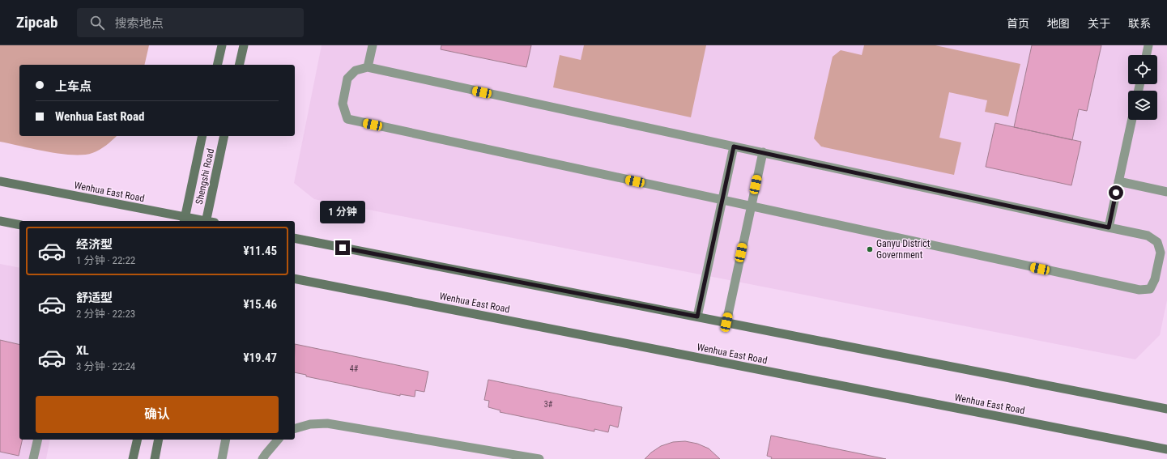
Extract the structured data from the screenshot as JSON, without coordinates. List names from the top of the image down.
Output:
{
  "streets": {
    "main road": ["Shengshi Road", "Wenhua East Road"]
  },
  "crossings": [
    ["Shengshi Road", "Wenhua East Road"]
  ],
  "places": ["Ganyu District Government"],
  "house_numbers": ["4#", "3#"],
  "page": {
    "header": "Zipcab",
    "search": "搜索地点",
    "nav": [
      "首页",
      "地图",
      "关于",
      "联系"
    ],
    "banner": ["上车点", "Wenhua East Road"],
    "bubble": "1 分钟",
    "list": [
      {
        "name": "经济型",
        "note": "1 分钟 · 22:22",
        "value": "¥11.45"
      },
      {
        "name": "舒适型",
        "note": "2 分钟 · 22:23",
        "value": "¥15.46"
      },
      {
        "name": "XL",
        "note": "3 分钟 · 22:24",
        "value": "¥19.47"
      }
    ],
    "buttons": "确认"
  }
}
